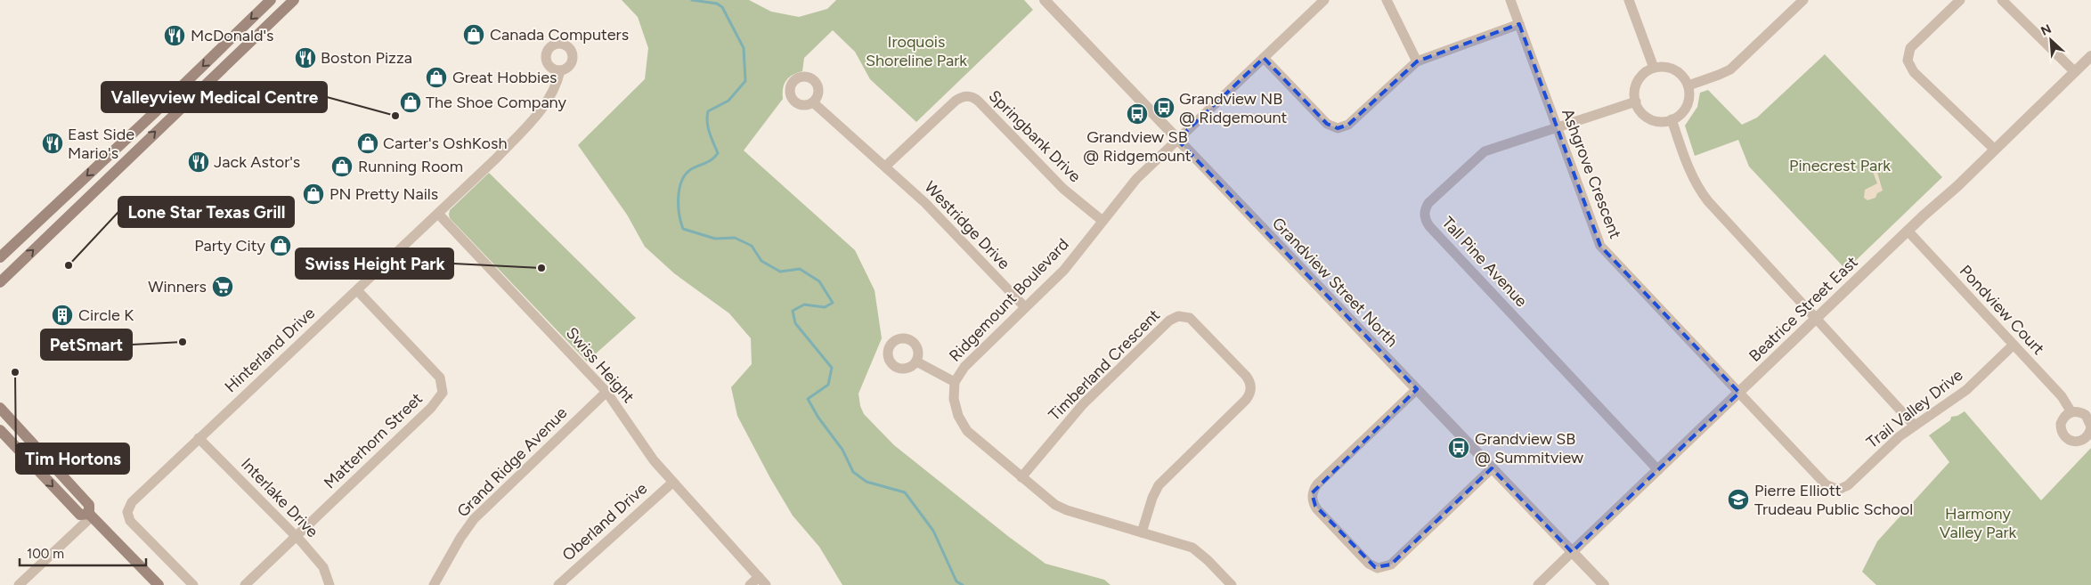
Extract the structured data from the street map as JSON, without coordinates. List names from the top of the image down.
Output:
{
  "streets": {
    "street": [
      "Springbank Drive",
      "Ashgrove Crescent",
      "Westridge Drive",
      "Tall Pine Avenue",
      "Grandview Street North",
      "Ridgemount Boulevard",
      "Beatrice Street East",
      "Pondview Court",
      "Hinterland Drive",
      "Swiss Height",
      "Timberland Crescent",
      "Trail Valley Drive",
      "Matterhorn Street",
      "Grand Ridge Avenue",
      "Interlake Drive",
      "Oberland Drive"
    ]
  },
  "crossings": [
    ["Springbank Drive", "Westridge Drive"],
    ["Springbank Drive", "Ridgemount Boulevard"],
    ["Ashgrove Crescent", "Tall Pine Avenue"],
    ["Ashgrove Crescent", "Beatrice Street East"],
    ["Ashgrove Crescent", "Trail Valley Drive"],
    ["Westridge Drive", "Ridgemount Boulevard"],
    ["Tall Pine Avenue", "Beatrice Street East"],
    ["Grandview Street North", "Ridgemount Boulevard"],
    ["Grandview Street North", "Beatrice Street East"],
    ["Ridgemount Boulevard", "Timberland Crescent"],
    ["Beatrice Street East", "Pondview Court"],
    ["Beatrice Street East", "Trail Valley Drive"],
    ["Pondview Court", "Trail Valley Drive"],
    ["Hinterland Drive", "Swiss Height"],
    ["Hinterland Drive", "Matterhorn Street"],
    ["Hinterland Drive", "Interlake Drive"],
    ["Swiss Height", "Grand Ridge Avenue"],
    ["Swiss Height", "Oberland Drive"],
    ["Matterhorn Street", "Interlake Drive"]
  ],
  "parks": ["Iroquois Shoreline Park", "Pinecrest Park", "Harmony Valley Park"],
  "places": {
    "shop": [
      "Canada Computers",
      "Great Hobbies",
      "The Shoe Company",
      "Carter's OshKosh",
      "Running Room",
      "PN Pretty Nails",
      "Party City"
    ],
    "restaurant": [
      "McDonald's",
      "Boston Pizza",
      "East Side Mario's",
      "Jack Astor's"
    ],
    "bus stop": ["Grandview NB @ Ridgemount", "Grandview SB @ Ridgemount", "Grandview SB @ Summitview"],
    "other": [
      "Valleyview Medical Centre",
      "Lone Star Texas Grill",
      "Swiss Height Park",
      "PetSmart",
      "Tim Hortons"
    ],
    "supermarket": ["Winners"],
    "building": ["Circle K"],
    "school or university": ["Pierre Elliott Trudeau Public School"]
  },
  "scale_bar": "100 m",
  "north": "top left"
}
